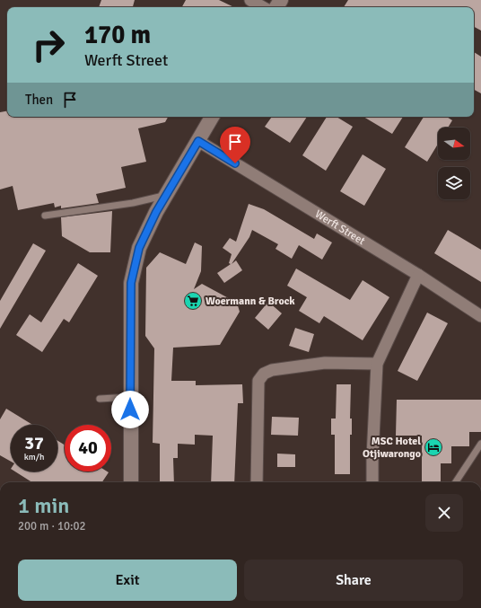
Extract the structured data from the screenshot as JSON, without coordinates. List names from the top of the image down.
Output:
{
  "streets": {
    "street": ["Werft Street"]
  },
  "places": {
    "supermarket": ["Woermann & Brock"],
    "hotel": ["MSC Hotel Otjiwarongo"]
  },
  "north": "right",
  "page": {
    "turn": ["170 m", "Werft Street"],
    "then": "Then",
    "speed": "37 km/h",
    "limit": "40",
    "heading": ["1 min", "200 m · 10:02"],
    "buttons": ["Exit", "Share"]
  }
}
